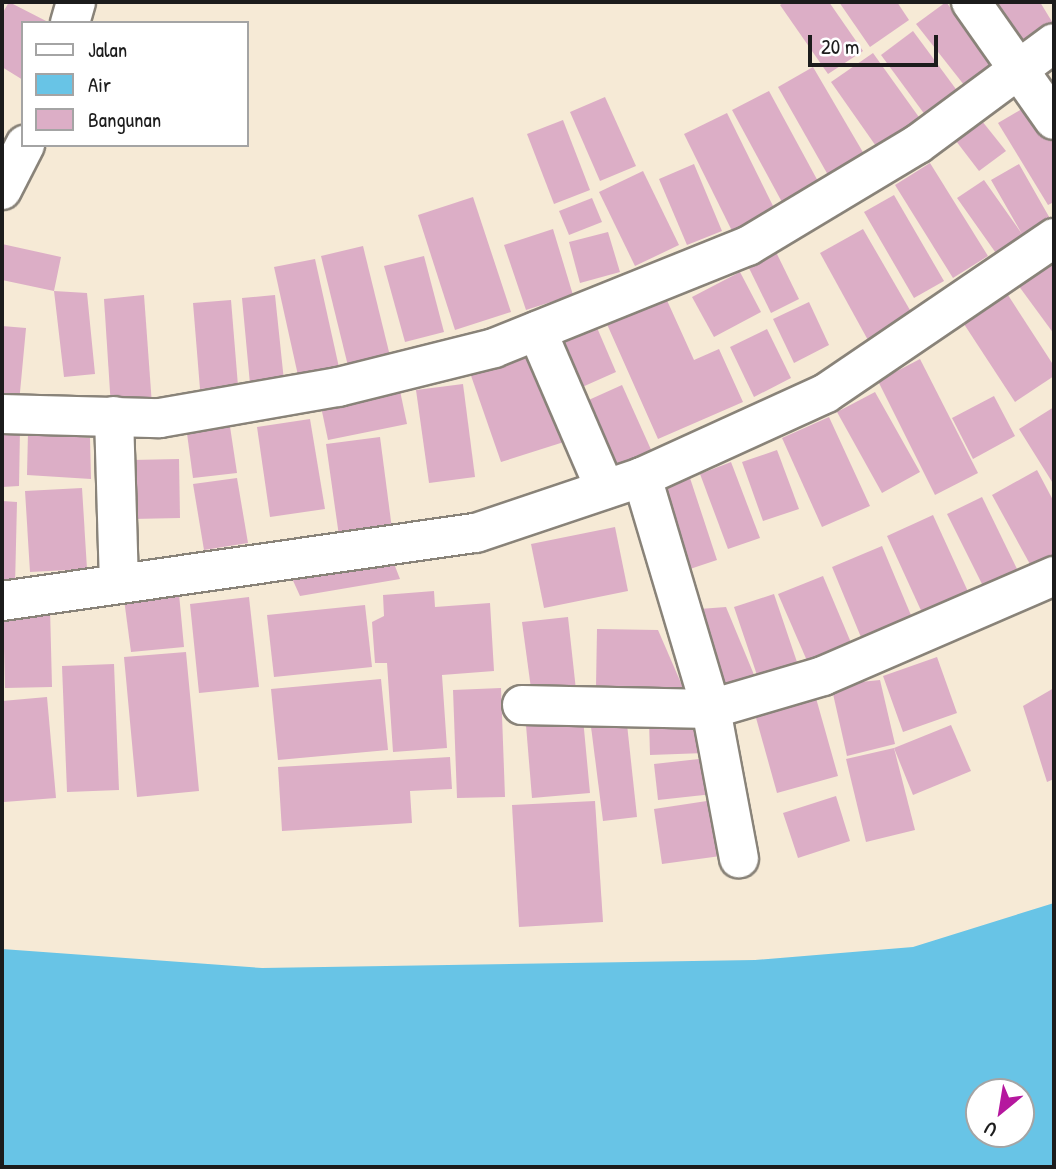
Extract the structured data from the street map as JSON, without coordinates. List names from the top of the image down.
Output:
{
  "legend": ["Jalan", "Air", "Bangunan"],
  "scale_bar": "20 m",
  "north": "bottom left"
}
